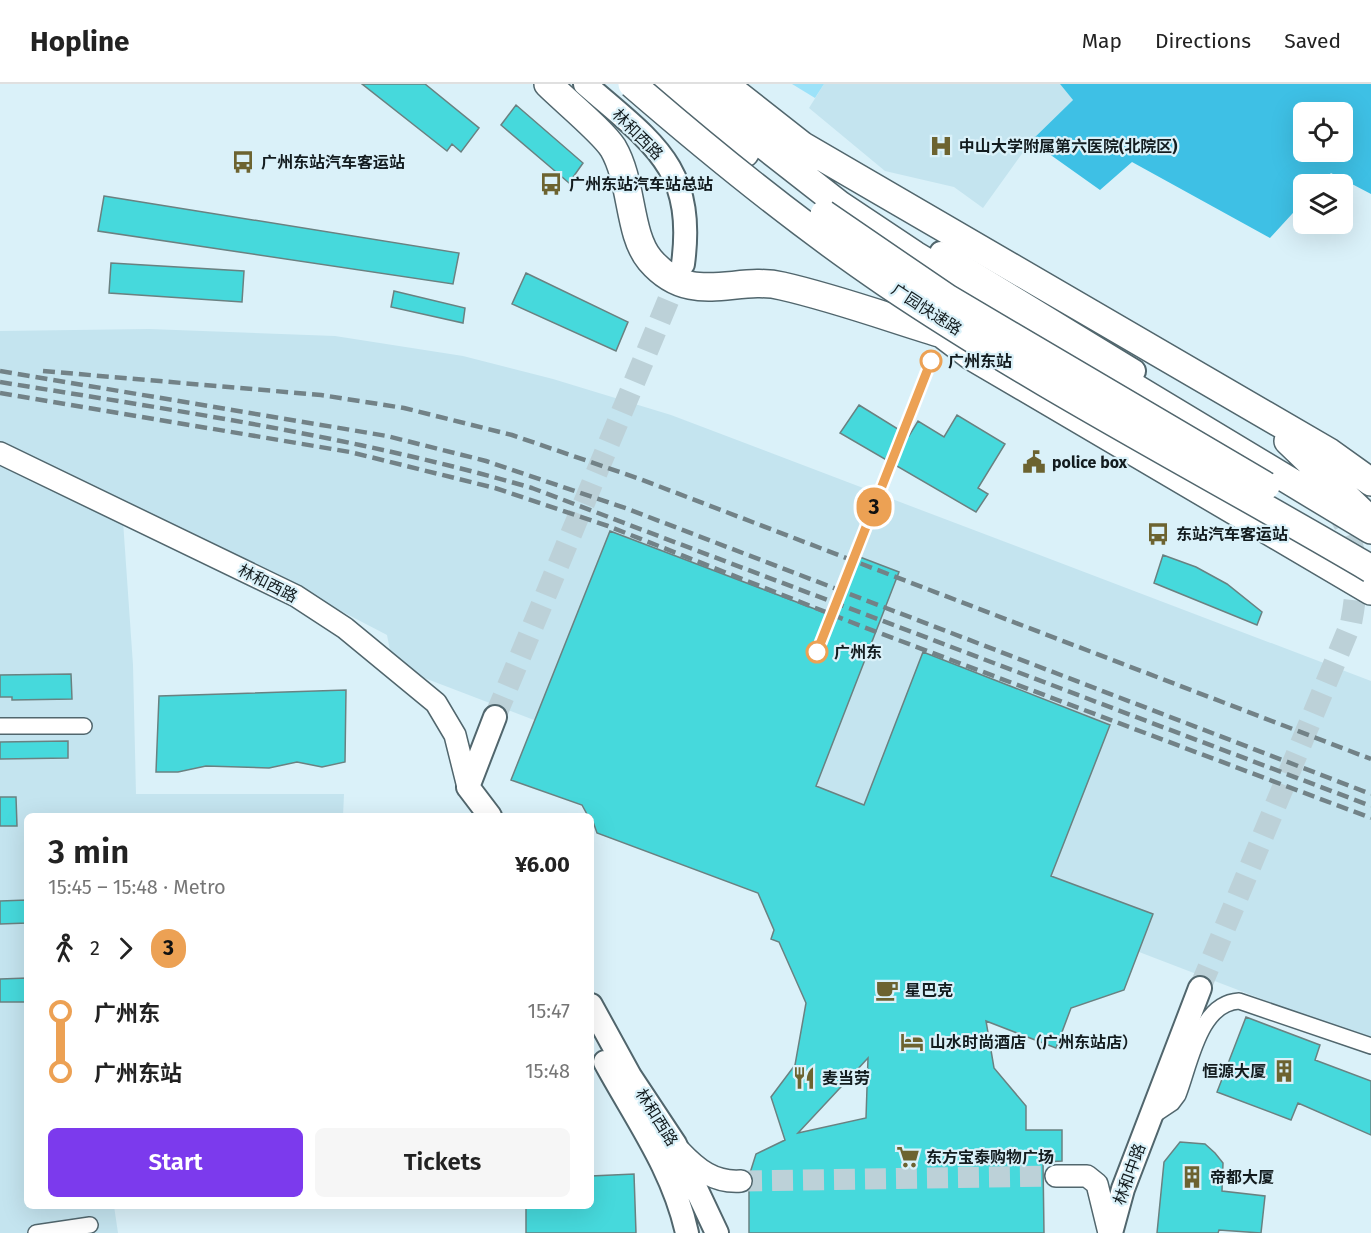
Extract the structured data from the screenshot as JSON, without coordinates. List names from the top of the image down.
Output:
{
  "streets": {
    "highway": ["广园快速路"],
    "main road": ["林和西路", "林和中路"]
  },
  "places": {
    "hospital": ["中山大学附属第六医院(北院区)"],
    "bus stop": ["广州东站汽车客运站", "广州东站汽车站总站", "东站汽车客运站"],
    "other": ["广州东站", "广州东"],
    "public building": ["police box"],
    "cafe": ["星巴克"],
    "hotel": ["山水时尚酒店（广州东站店）"],
    "building": ["恒源大厦", "帝都大厦"],
    "restaurant": ["麦当劳"],
    "supermarket": ["东方宝泰购物广场"]
  },
  "lines": ["metro line 3"],
  "page": {
    "header": "Hopline",
    "nav": ["Map", "Directions", "Saved"],
    "on_map": "3",
    "heading": ["3 min", "15:45 – 15:48 · Metro", "¥6.00"],
    "legs": ["2", "3"],
    "list": [
      {
        "name": "广州东",
        "value": "15:47"
      },
      {
        "name": "广州东站",
        "value": "15:48"
      }
    ],
    "buttons": ["Start", "Tickets"]
  }
}
